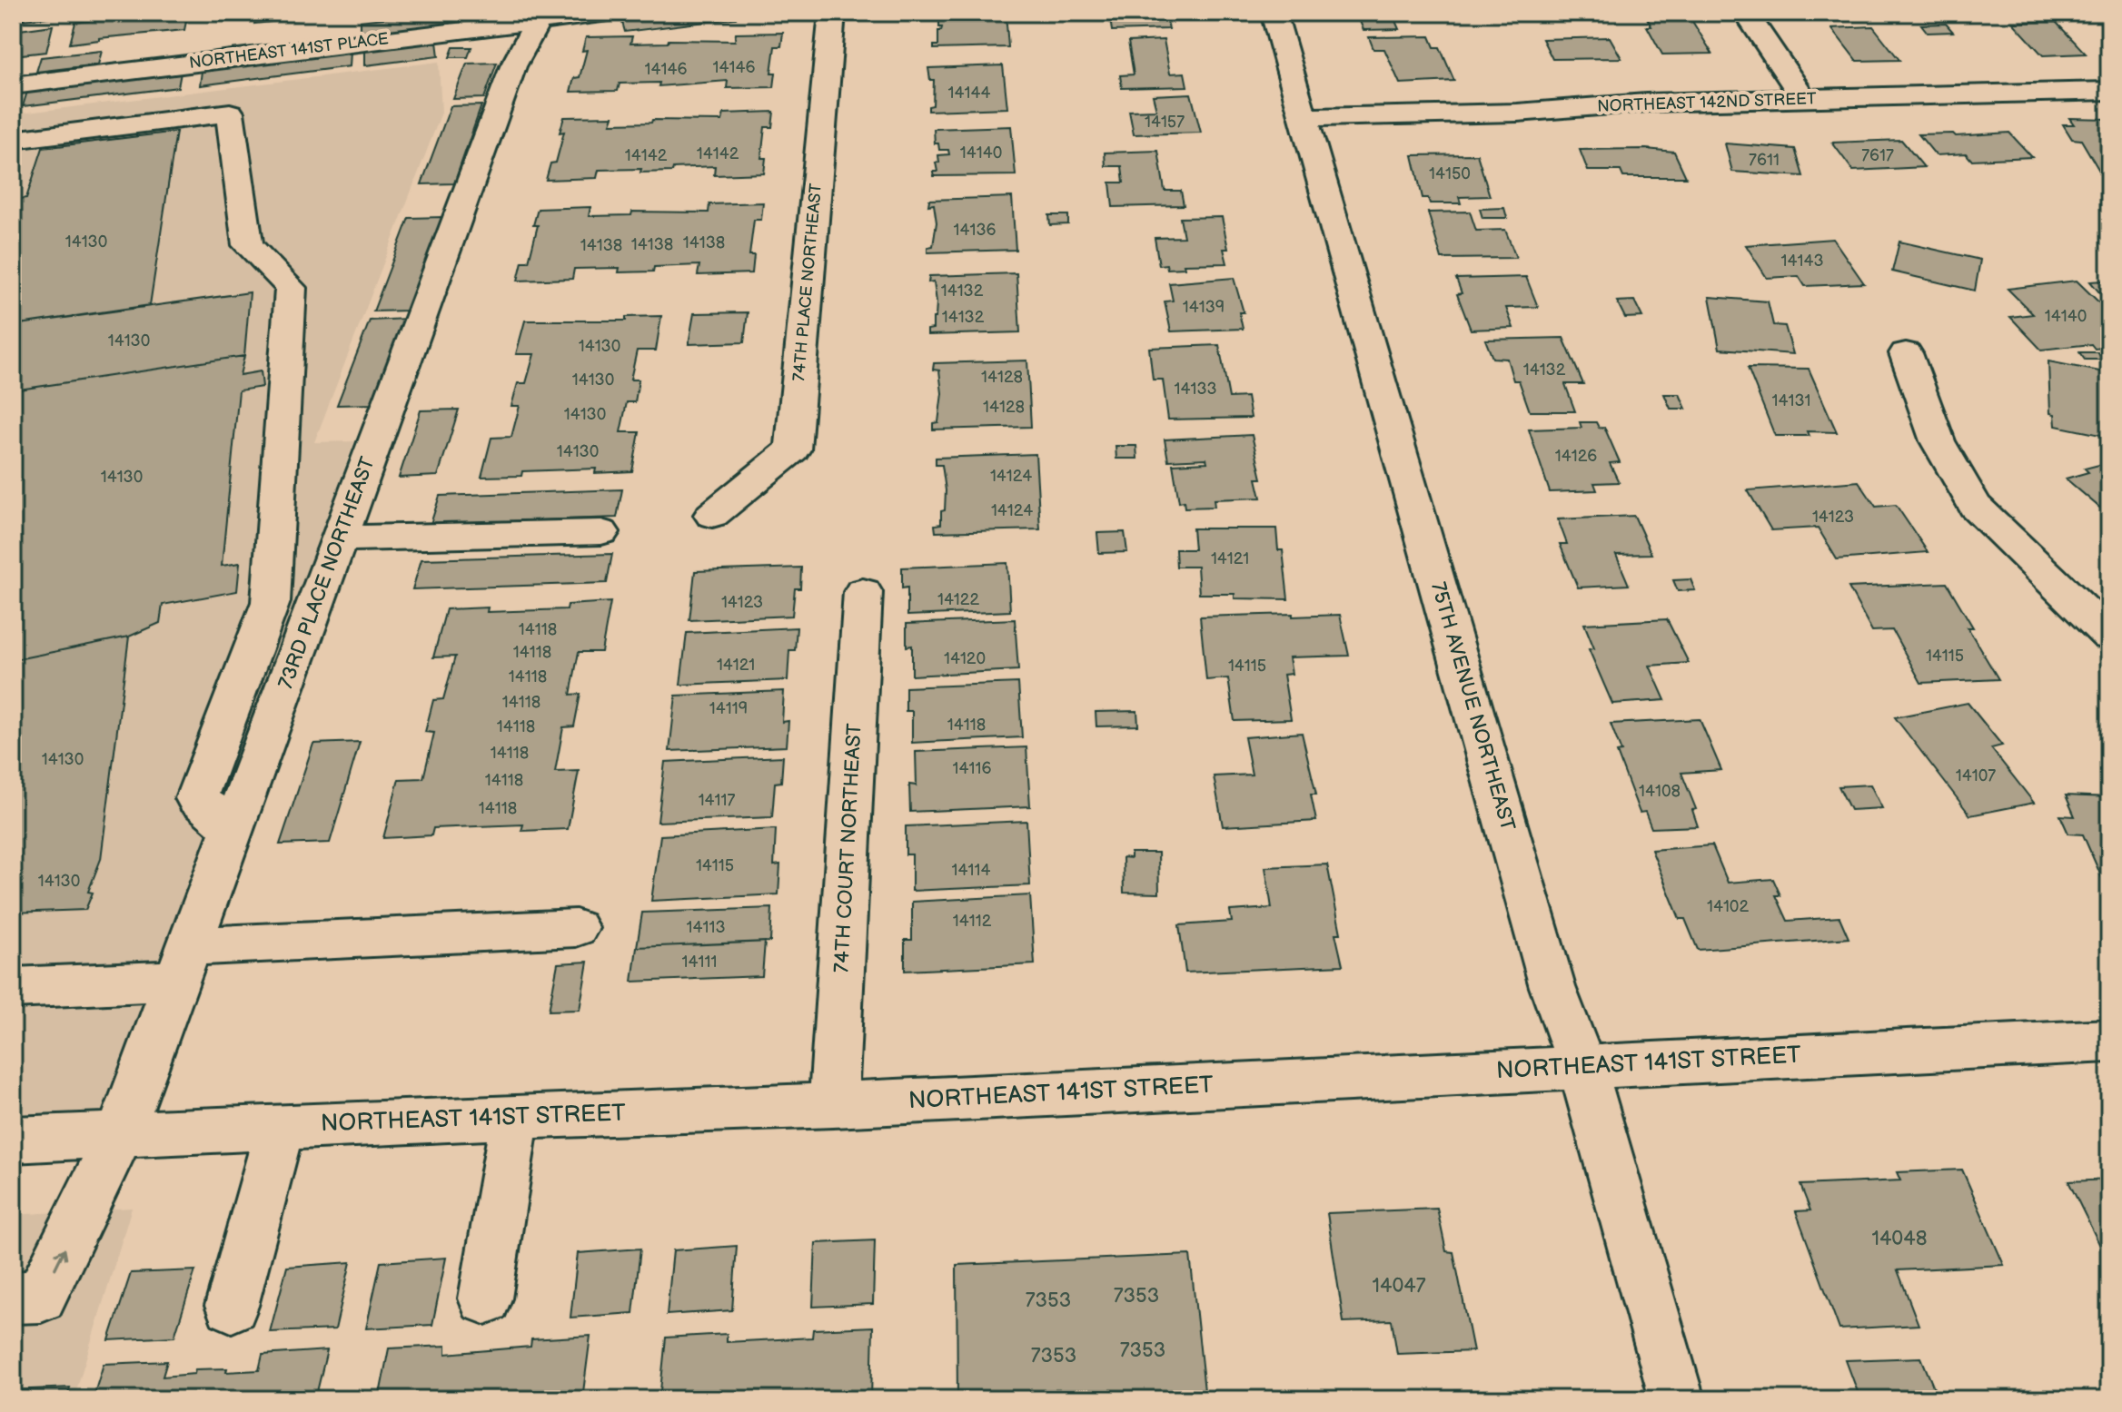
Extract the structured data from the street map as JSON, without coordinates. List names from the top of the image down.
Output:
{
  "streets": {
    "street": [
      "NORTHEAST 141ST PLACE",
      "NORTHEAST 142ND STREET",
      "74TH PLACE NORTHEAST",
      "73RD PLACE NORTHEAST",
      "75TH AVENUE NORTHEAST",
      "74TH COURT NORTHEAST",
      "NORTHEAST 141ST STREET"
    ]
  },
  "crossings": [
    ["NORTHEAST 141ST PLACE", "73RD PLACE NORTHEAST"],
    ["NORTHEAST 142ND STREET", "75TH AVENUE NORTHEAST"],
    ["73RD PLACE NORTHEAST", "NORTHEAST 141ST STREET"],
    ["75TH AVENUE NORTHEAST", "NORTHEAST 141ST STREET"],
    ["74TH COURT NORTHEAST", "NORTHEAST 141ST STREET"]
  ],
  "house_numbers": [
    "14146",
    "14146",
    "14144",
    "14157",
    "14140",
    "14142",
    "14142",
    "7617",
    "7611",
    "14150",
    "14136",
    "14130",
    "14138",
    "14138",
    "14138",
    "14143",
    "14132",
    "14139",
    "14140",
    "14132",
    "14130",
    "14130",
    "14132",
    "14128",
    "14130",
    "14133",
    "14131",
    "14128",
    "14130",
    "14130",
    "14126",
    "14124",
    "14130",
    "14124",
    "14123",
    "14121",
    "14122",
    "14123",
    "14118",
    "14118",
    "14115",
    "14120",
    "14121",
    "14115",
    "14118",
    "14118",
    "14119",
    "14118",
    "14118",
    "14118",
    "14130",
    "14116",
    "14107",
    "14118",
    "14108",
    "14117",
    "14118",
    "14115",
    "14114",
    "14130",
    "14102",
    "14112",
    "14113",
    "14111",
    "14048",
    "14047",
    "7353",
    "7353",
    "7353",
    "7353"
  ]
}
